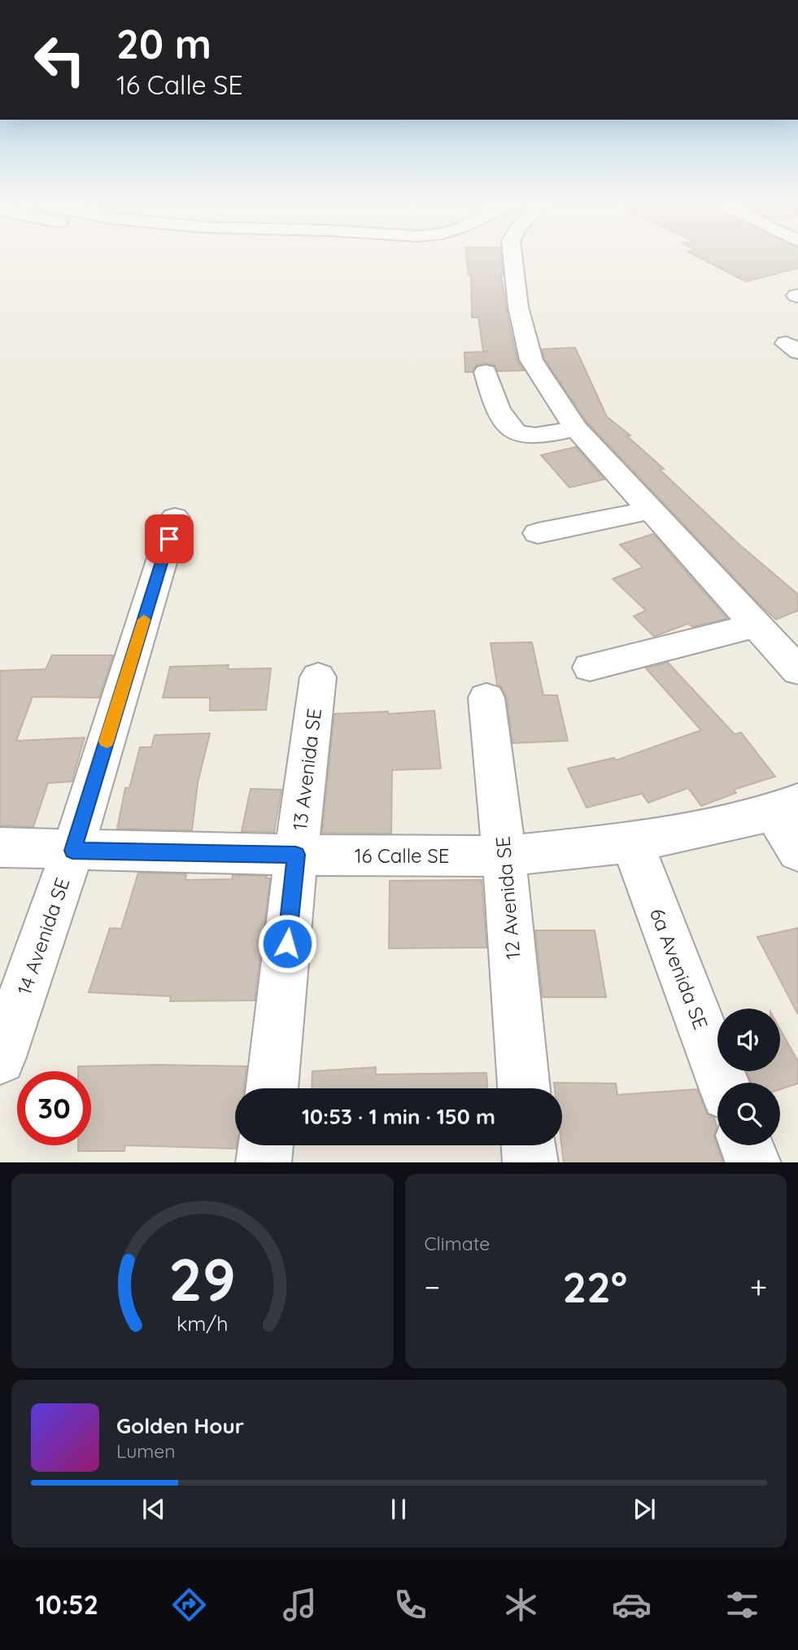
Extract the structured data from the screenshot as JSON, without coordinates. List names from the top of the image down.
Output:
{
  "streets": {
    "street": [
      "13 Avenida SE",
      "16 Calle SE",
      "12 Avenida SE",
      "14 Avenida SE",
      "6a Avenida SE"
    ]
  },
  "crossings": [
    ["13 Avenida SE", "16 Calle SE"],
    ["16 Calle SE", "12 Avenida SE"],
    ["16 Calle SE", "14 Avenida SE"],
    ["16 Calle SE", "6a Avenida SE"]
  ],
  "page": {
    "turn": ["20 m", "16 Calle SE"],
    "limit": "30",
    "trip": "10:53 · 1 min · 150 m",
    "tile": "Climate",
    "heat": ["−", "22°", "+"],
    "song": ["Golden Hour", "Lumen"],
    "tabs": "10:52",
    "gauge": ["29", "km/h"]
  }
}
